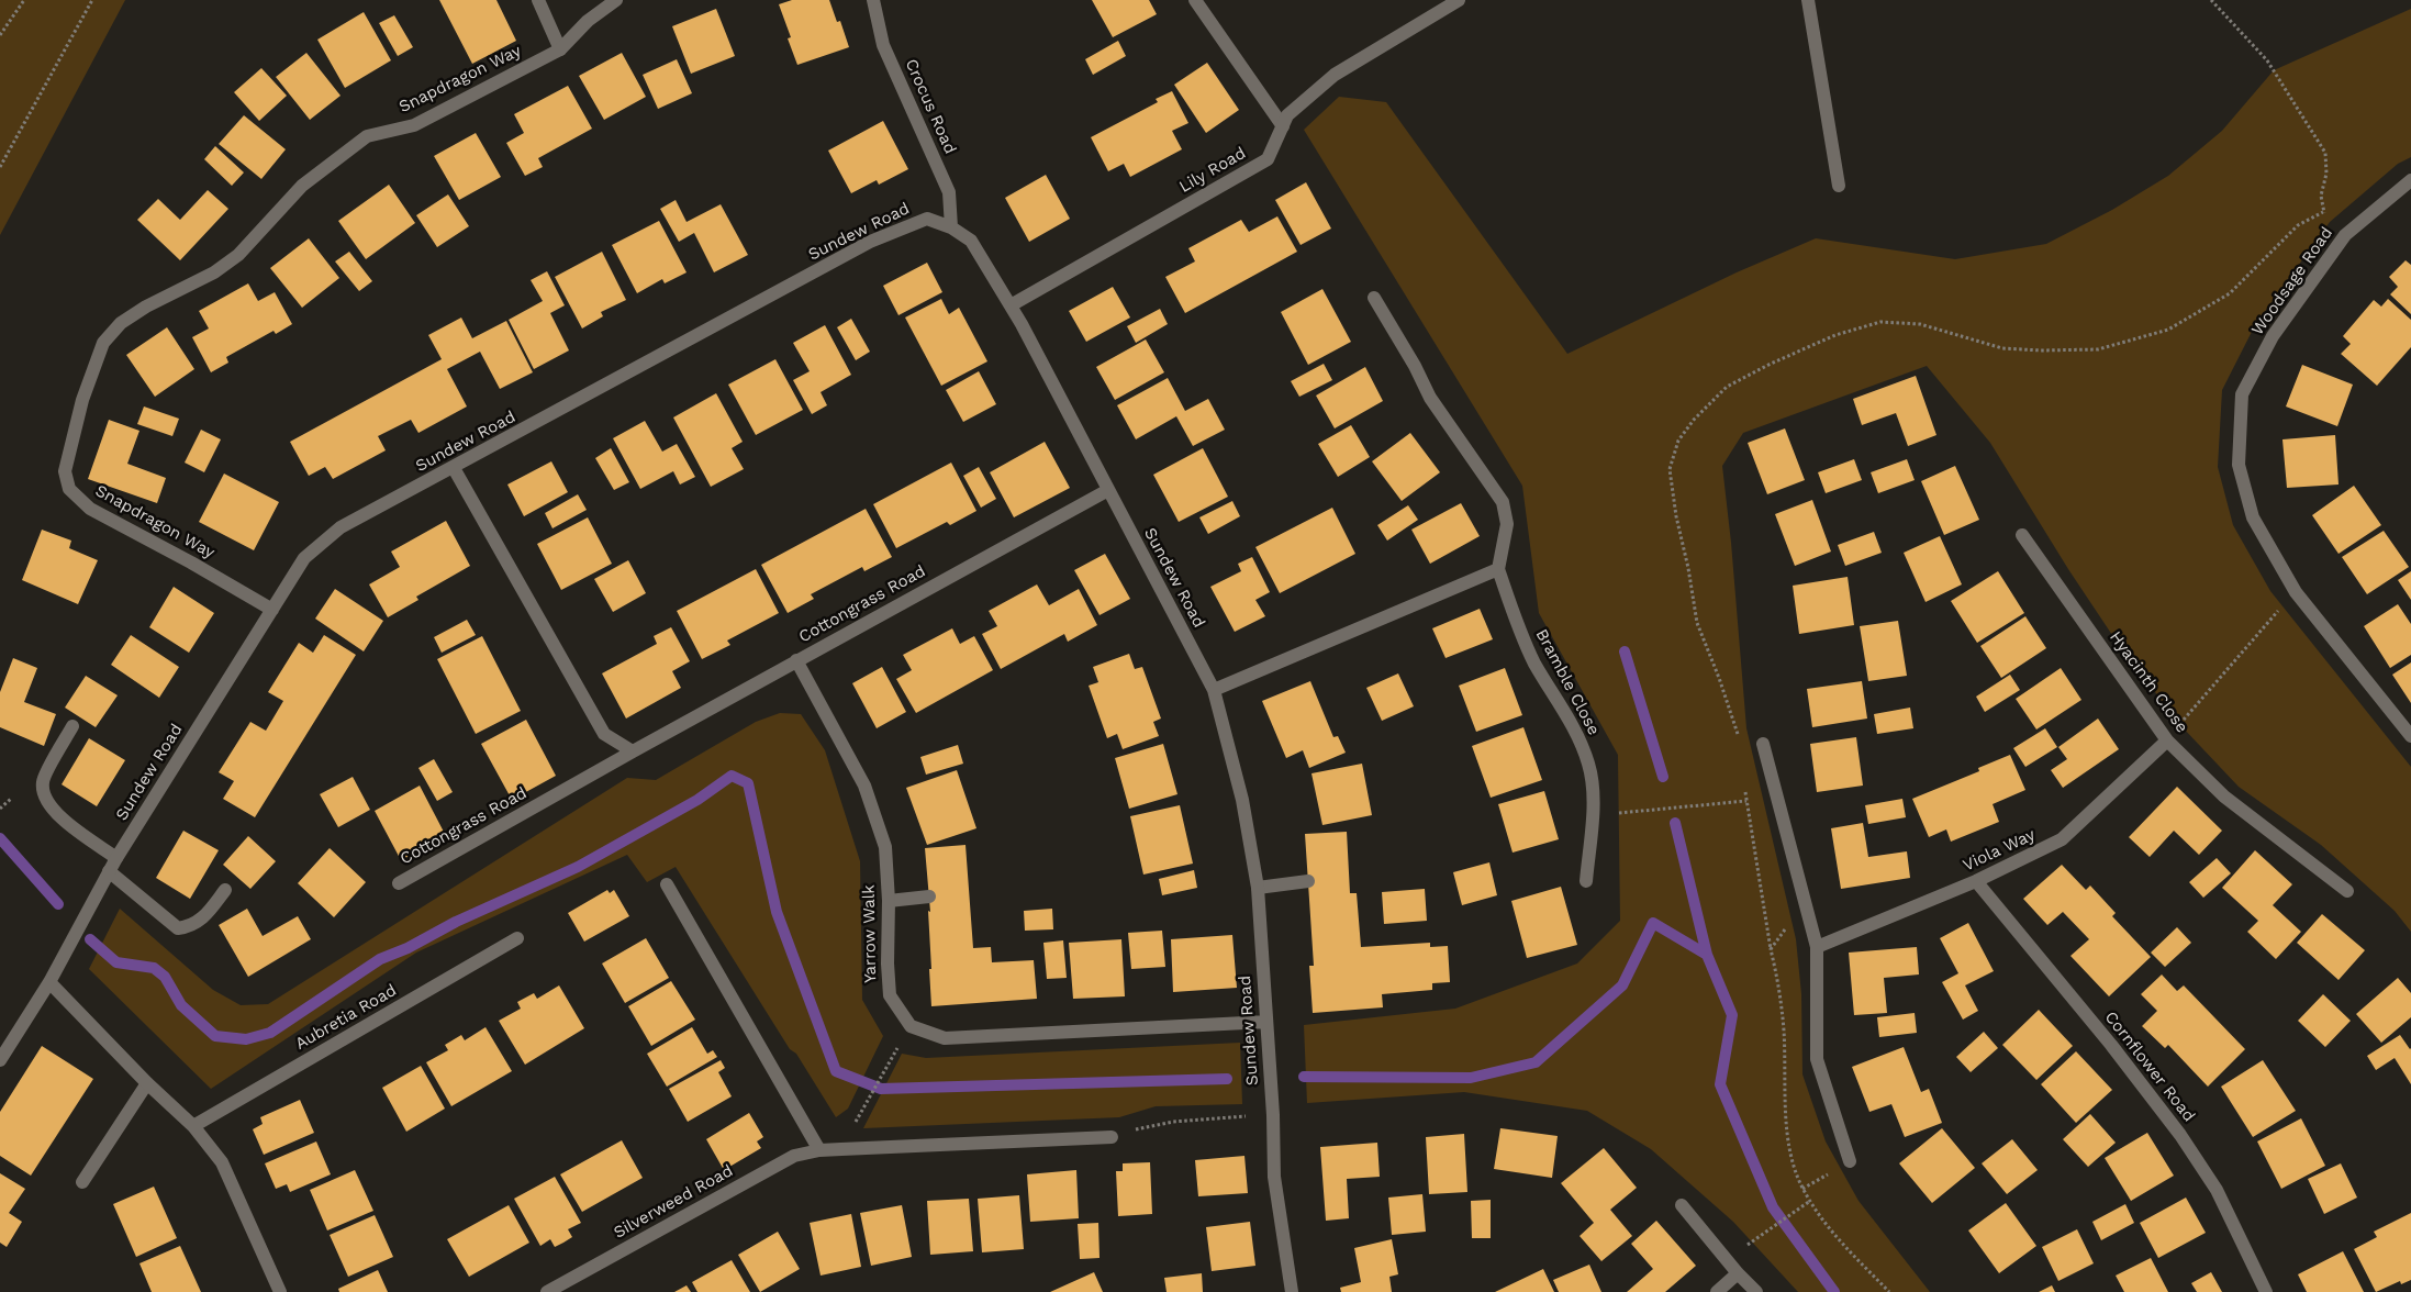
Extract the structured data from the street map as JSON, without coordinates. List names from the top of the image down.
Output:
{
  "streets": {
    "street": [
      "Snapdragon Way",
      "Crocus Road",
      "Lily Road",
      "Sundew Road",
      "Woodsage Road",
      "Cottongrass Road",
      "Bramble Close",
      "Hyacinth Close",
      "Viola Way",
      "Yarrow Walk",
      "Aubretia Road",
      "Cornflower Road",
      "Silverweed Road"
    ]
  },
  "crossings": [
    ["Snapdragon Way", "Sundew Road"],
    ["Crocus Road", "Sundew Road"],
    ["Lily Road", "Sundew Road"],
    ["Sundew Road", "Cottongrass Road"],
    ["Cottongrass Road", "Yarrow Walk"],
    ["Hyacinth Close", "Viola Way"],
    ["Viola Way", "Cornflower Road"]
  ]
}
